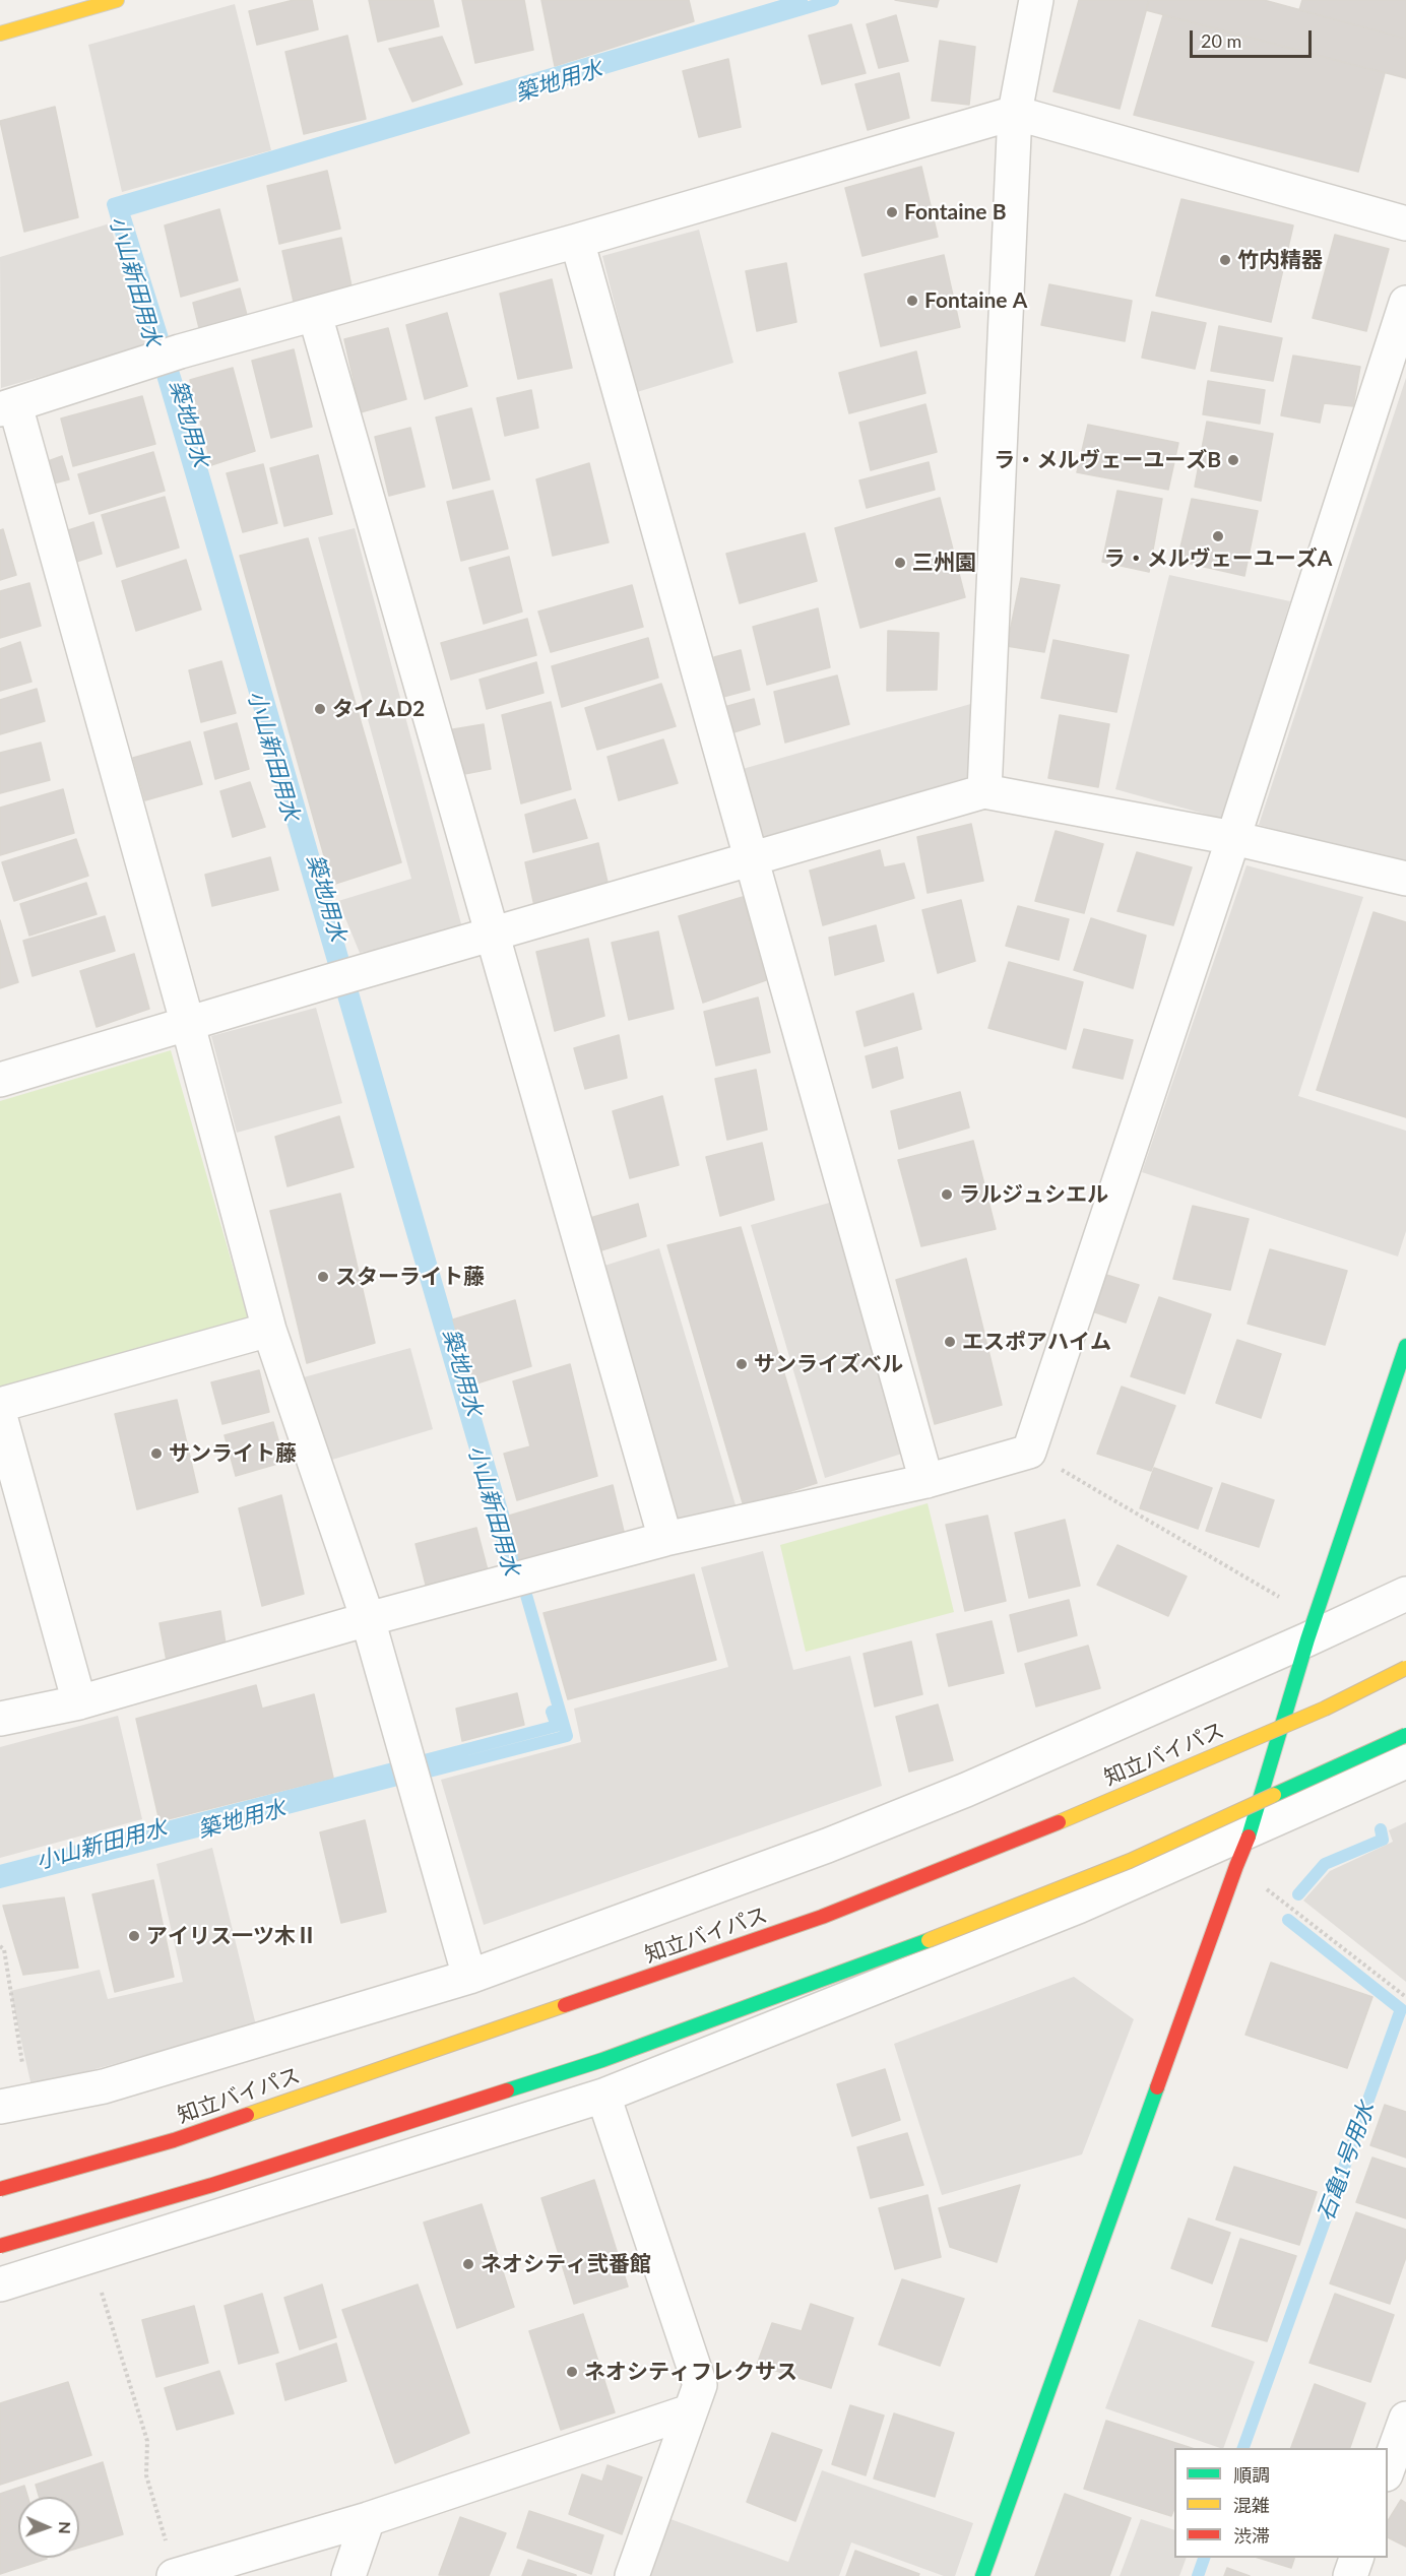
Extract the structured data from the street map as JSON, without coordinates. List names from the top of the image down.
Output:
{
  "streets": {
    "main road": ["知立バイパス"]
  },
  "water": ["築地用水", "小山新田用水", "石亀1号用水"],
  "places": [
    "Fontaine B",
    "竹内精器",
    "Fontaine A",
    "ラ・メルヴェーユーズB",
    "ラ・メルヴェーユーズA",
    "三州園",
    "タイムD2",
    "ラルジュシエル",
    "スターライト藤",
    "エスポアハイム",
    "サンライズベル",
    "サンライト藤",
    "アイリス一ツ木Ⅱ",
    "ネオシティ弐番館",
    "ネオシティフレクサス"
  ],
  "legend": ["順調", "混雑", "渋滞"],
  "scale_bar": "20 m",
  "north": "right"
}
